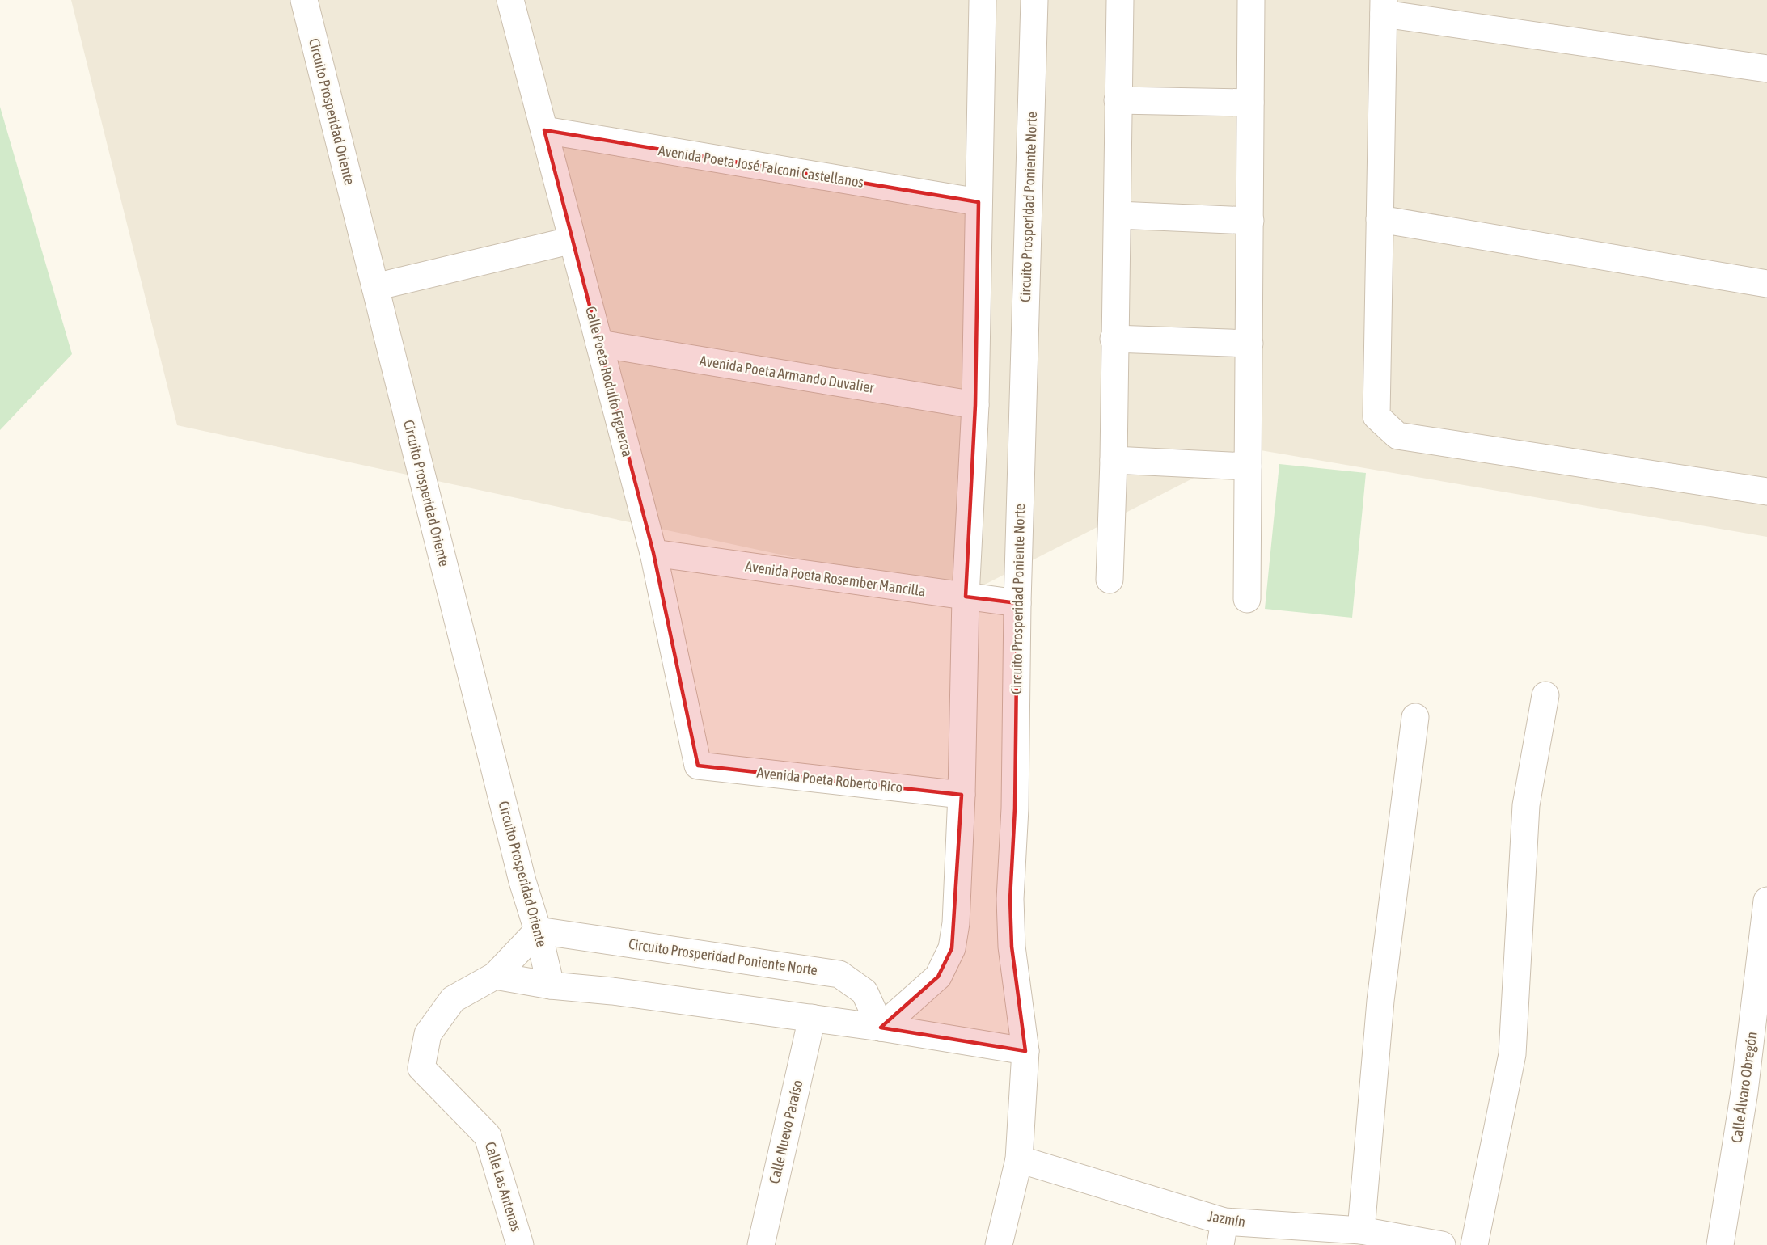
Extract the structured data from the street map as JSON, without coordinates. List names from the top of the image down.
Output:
{
  "streets": {
    "street": [
      "Circuito Prosperidad Oriente",
      "Avenida Poeta José Falconi Castellanos",
      "Circuito Prosperidad Poniente Norte",
      "Avenida Poeta Armando Duvalier",
      "Calle Poeta Rodulfo Figueroa",
      "Avenida Poeta Rosember Mancilla",
      "Avenida Poeta Roberto Rico",
      "Calle Álvaro Obregón",
      "Calle Nuevo Paraíso",
      "Calle Las Antenas",
      "Jazmín"
    ]
  },
  "crossings": [
    ["Circuito Prosperidad Oriente", "Circuito Prosperidad Poniente Norte"],
    ["Avenida Poeta José Falconi Castellanos", "Calle Poeta Rodulfo Figueroa"],
    ["Circuito Prosperidad Poniente Norte", "Avenida Poeta Rosember Mancilla"],
    ["Circuito Prosperidad Poniente Norte", "Jazmín"],
    ["Avenida Poeta Armando Duvalier", "Calle Poeta Rodulfo Figueroa"],
    ["Calle Poeta Rodulfo Figueroa", "Avenida Poeta Rosember Mancilla"],
    ["Calle Poeta Rodulfo Figueroa", "Avenida Poeta Roberto Rico"]
  ]
}
